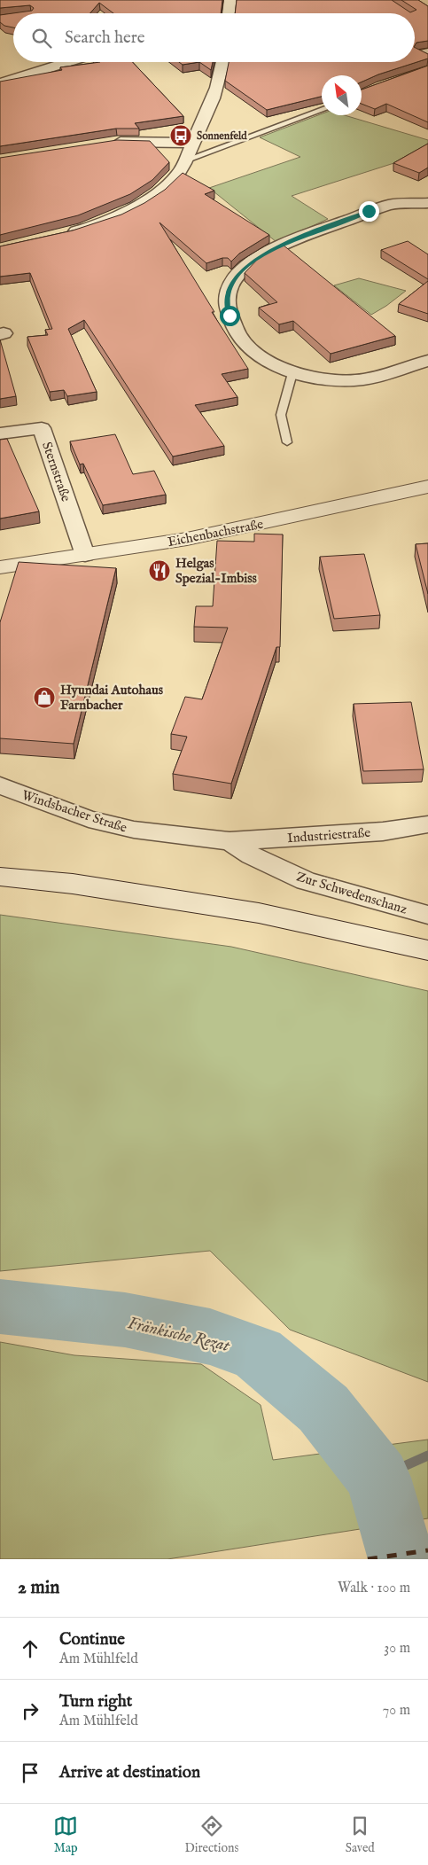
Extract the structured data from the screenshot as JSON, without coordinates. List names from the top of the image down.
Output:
{
  "streets": {
    "street": [
      "Sternstraße",
      "Eichenbachstraße",
      "Windsbacher Straße",
      "Industriestraße",
      "Zur Schwedenschanz"
    ]
  },
  "crossings": [
    ["Sternstraße", "Eichenbachstraße"],
    ["Windsbacher Straße", "Industriestraße"],
    ["Windsbacher Straße", "Zur Schwedenschanz"],
    ["Industriestraße", "Zur Schwedenschanz"]
  ],
  "water": ["Fränkische Rezat"],
  "places": {
    "bus stop": ["Sonnenfeld"],
    "restaurant": ["Helgas Spezial-Imbiss"],
    "shop": ["Hyundai Autohaus Farnbacher"]
  },
  "north": "top left",
  "page": {
    "search": "Search here",
    "heading": ["2 min", "Walk · 100 m"],
    "list": [
      ["Continue", "Am Mühlfeld", "30 m"],
      ["Turn right", "Am Mühlfeld", "70 m"],
      "Arrive at destination"
    ],
    "nav": ["Map", "Directions", "Saved"]
  }
}
